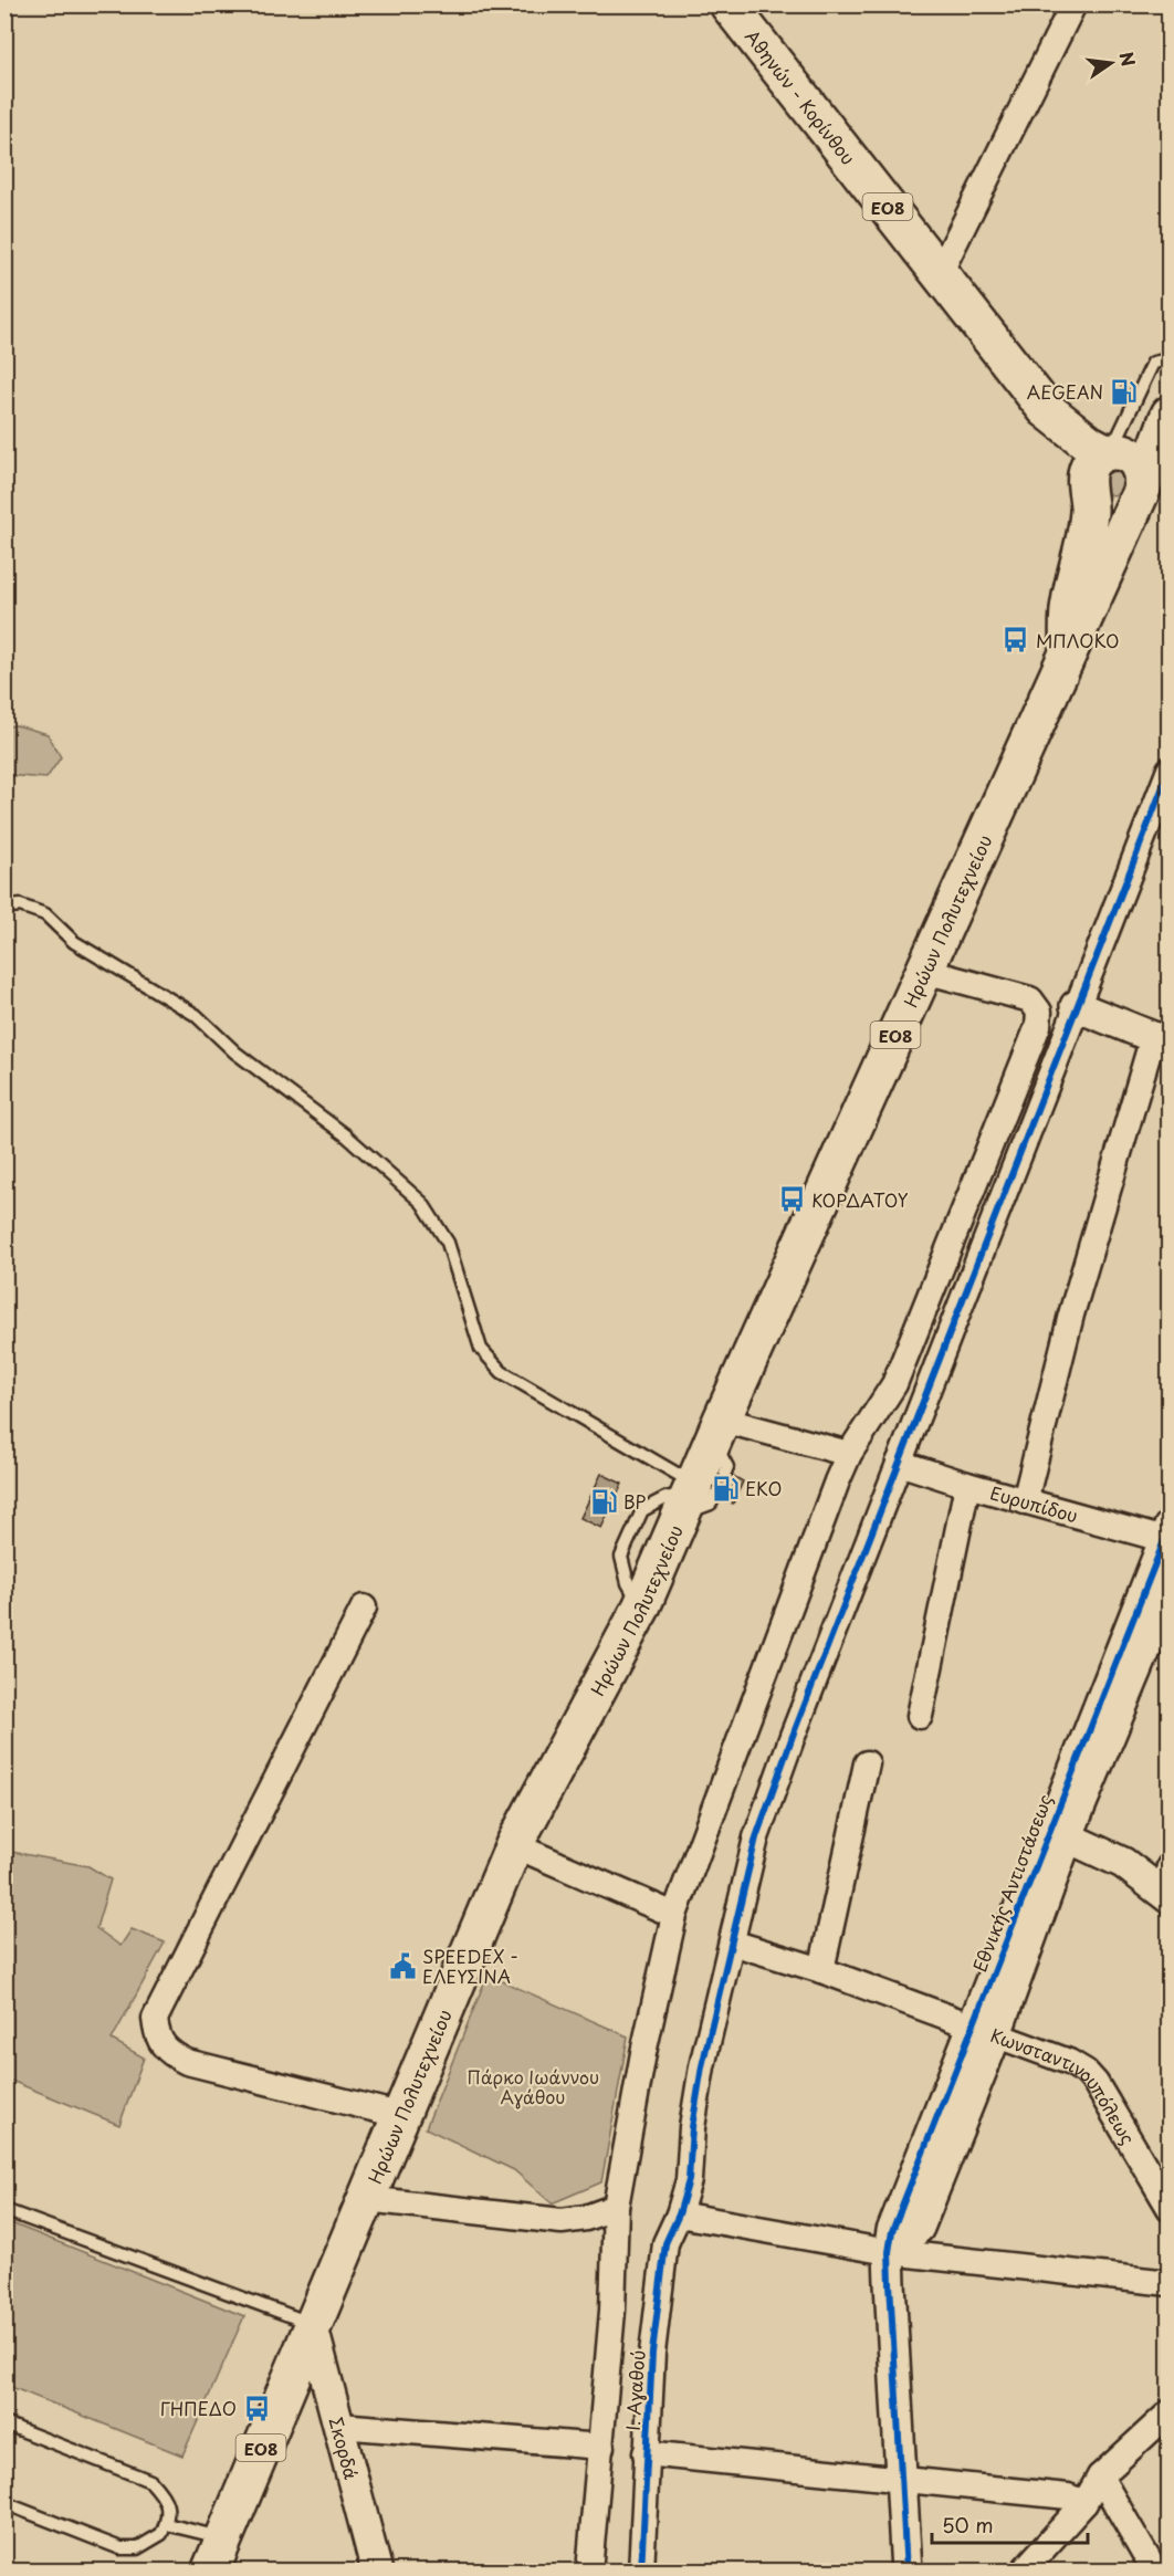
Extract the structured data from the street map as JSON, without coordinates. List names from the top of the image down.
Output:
{
  "streets": {
    "main road": ["Αθηνών - Κορίνθου", "ΕΟ8", "Ηρώων Πολυτεχνείου"],
    "street": [
      "Ευρυπίδου",
      "Εθνικής Αντιστάσεως",
      "Κωνσταντινουπόλεως",
      "Ι. Αγαθού",
      "Σκορδά"
    ]
  },
  "crossings": [
    ["Αθηνών - Κορίνθου", "ΕΟ8"],
    ["Αθηνών - Κορίνθου", "Ηρώων Πολυτεχνείου"],
    ["ΕΟ8", "Ηρώων Πολυτεχνείου"],
    ["Ηρώων Πολυτεχνείου", "Σκορδά"],
    ["Ευρυπίδου", "Εθνικής Αντιστάσεως"],
    ["Ευρυπίδου", "Ι. Αγαθού"],
    ["Εθνικής Αντιστάσεως", "Κωνσταντινουπόλεως"],
    ["Κωνσταντινουπόλεως", "Ι. Αγαθού"]
  ],
  "parks": ["Πάρκο Ιωάννου Αγάθου"],
  "places": {
    "fuel station": ["AEGEAN", "EKO", "BP"],
    "bus stop": ["ΜΠΛΟΚΟ", "ΚΟΡΔΑΤΟΥ", "ΓΗΠΕΔΟ"],
    "public building": ["SPEEDEX - ΕΛΕΥΣΙΝΑ"]
  },
  "scale_bar": "50 m",
  "north": "right"
}
